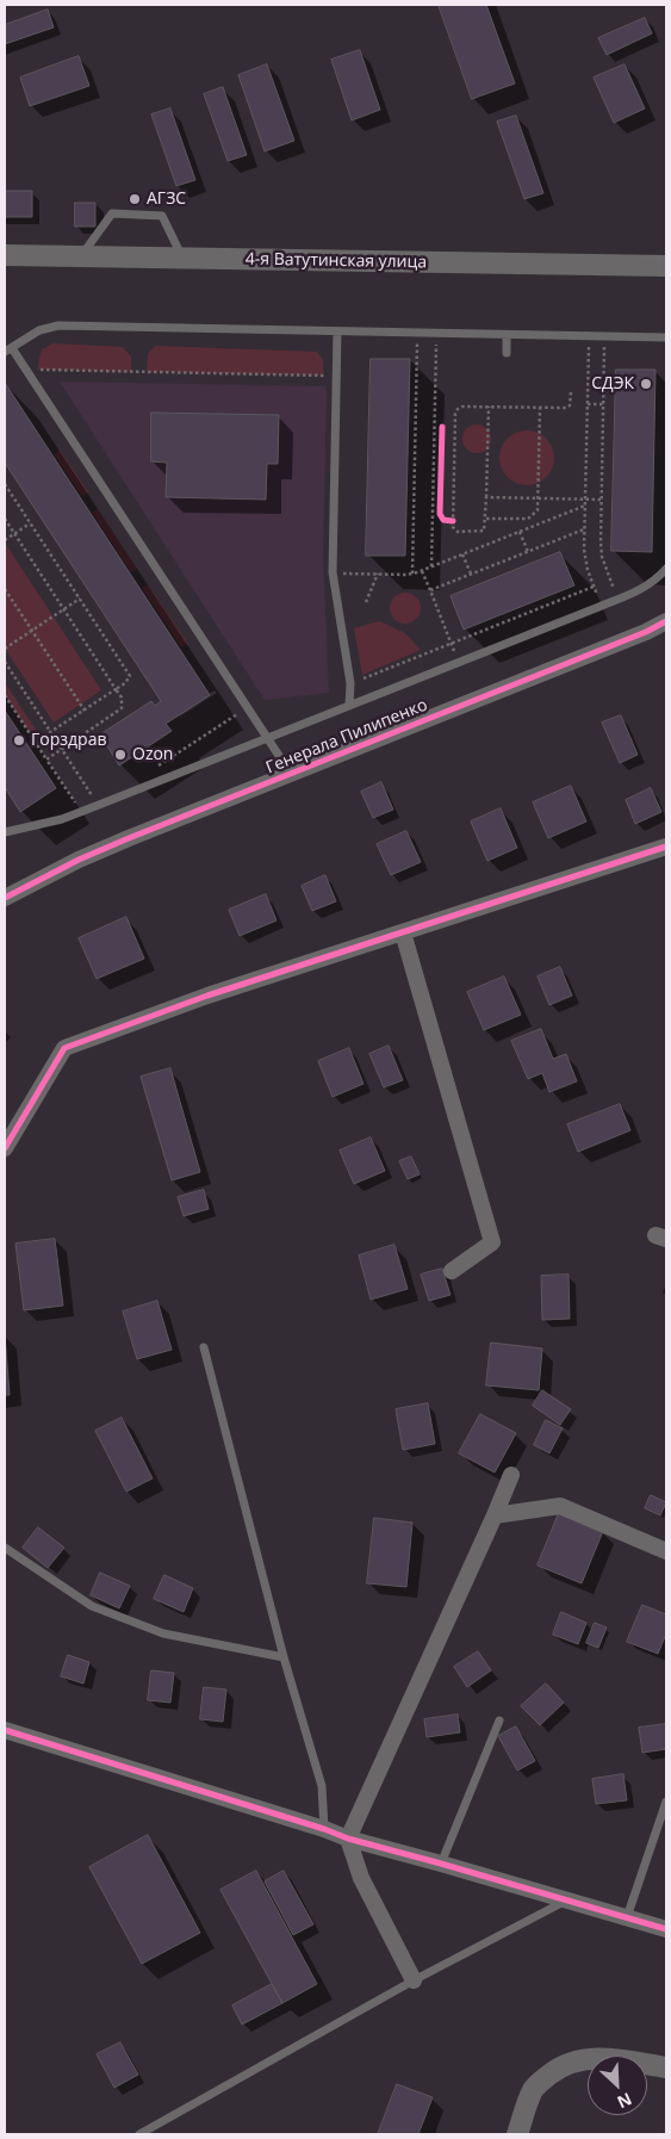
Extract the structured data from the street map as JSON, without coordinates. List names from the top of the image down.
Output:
{
  "streets": {
    "street": ["4-я Ватутинская улица", "Генерала Пилипенко"]
  },
  "places": [
    "АГЗС",
    "СДЭК",
    "Горздрав",
    "Ozon"
  ],
  "north": "bottom right"
}
